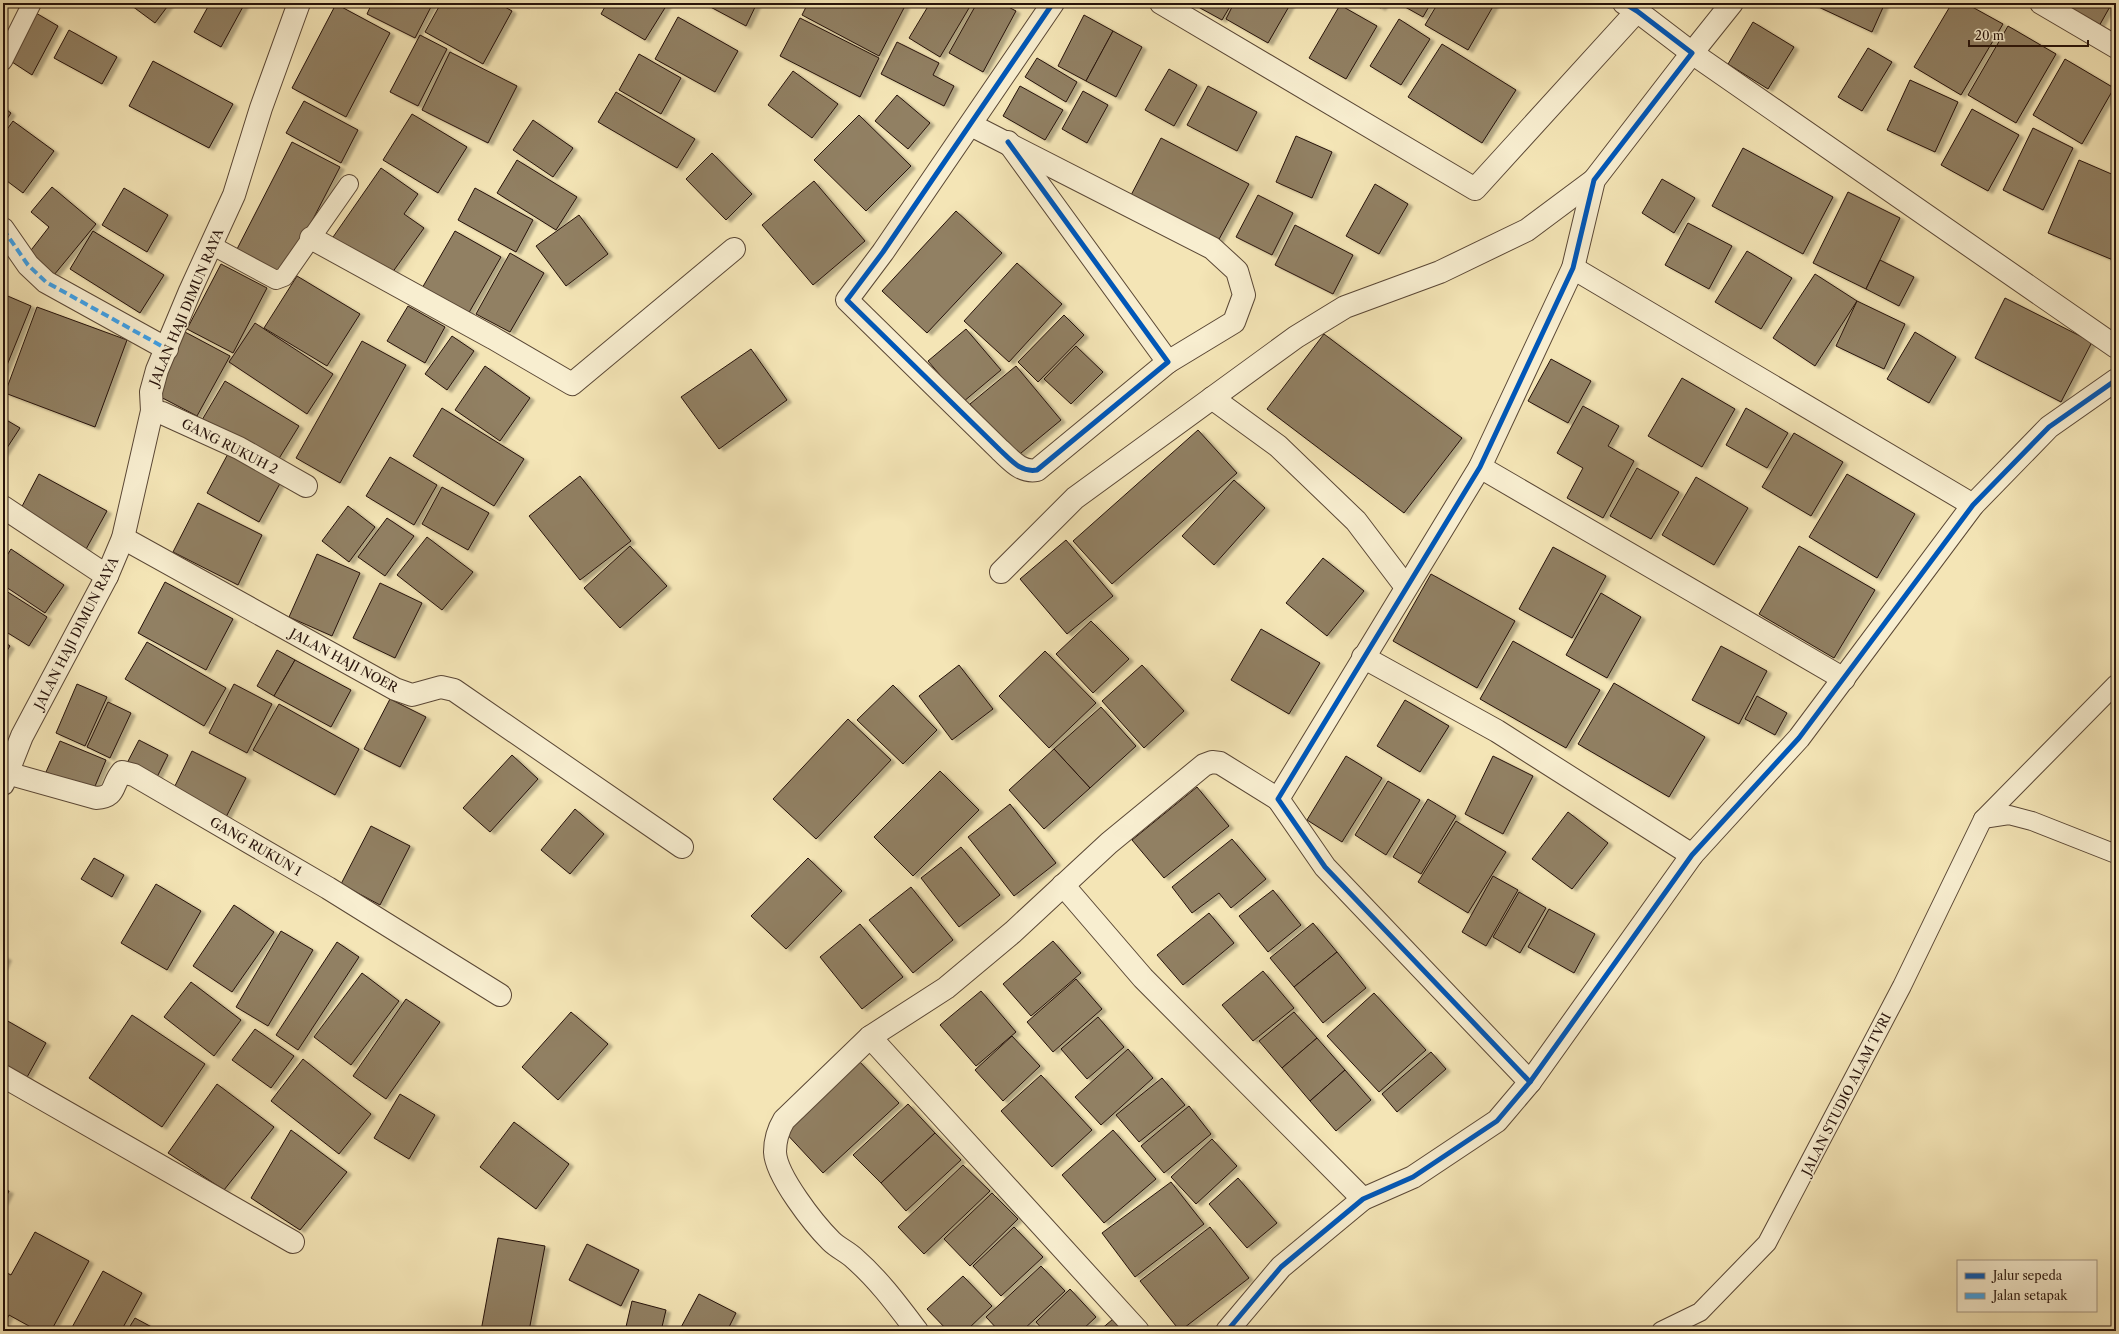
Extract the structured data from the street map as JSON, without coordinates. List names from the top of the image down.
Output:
{
  "streets": {
    "street": [
      "JALAN HAJI DIMUN RAYA",
      "GANG RUKUH 2",
      "JALAN HAJI NOER",
      "GANG RUKUN 1"
    ],
    "lane": ["JALAN STUDIO ALAM TVRI"]
  },
  "crossings": [
    ["JALAN HAJI DIMUN RAYA", "GANG RUKUH 2"],
    ["JALAN HAJI DIMUN RAYA", "JALAN HAJI NOER"],
    ["JALAN HAJI DIMUN RAYA", "GANG RUKUN 1"]
  ],
  "legend": ["Jalur sepeda", "Jalan setapak"],
  "scale_bar": "20 m"
}
